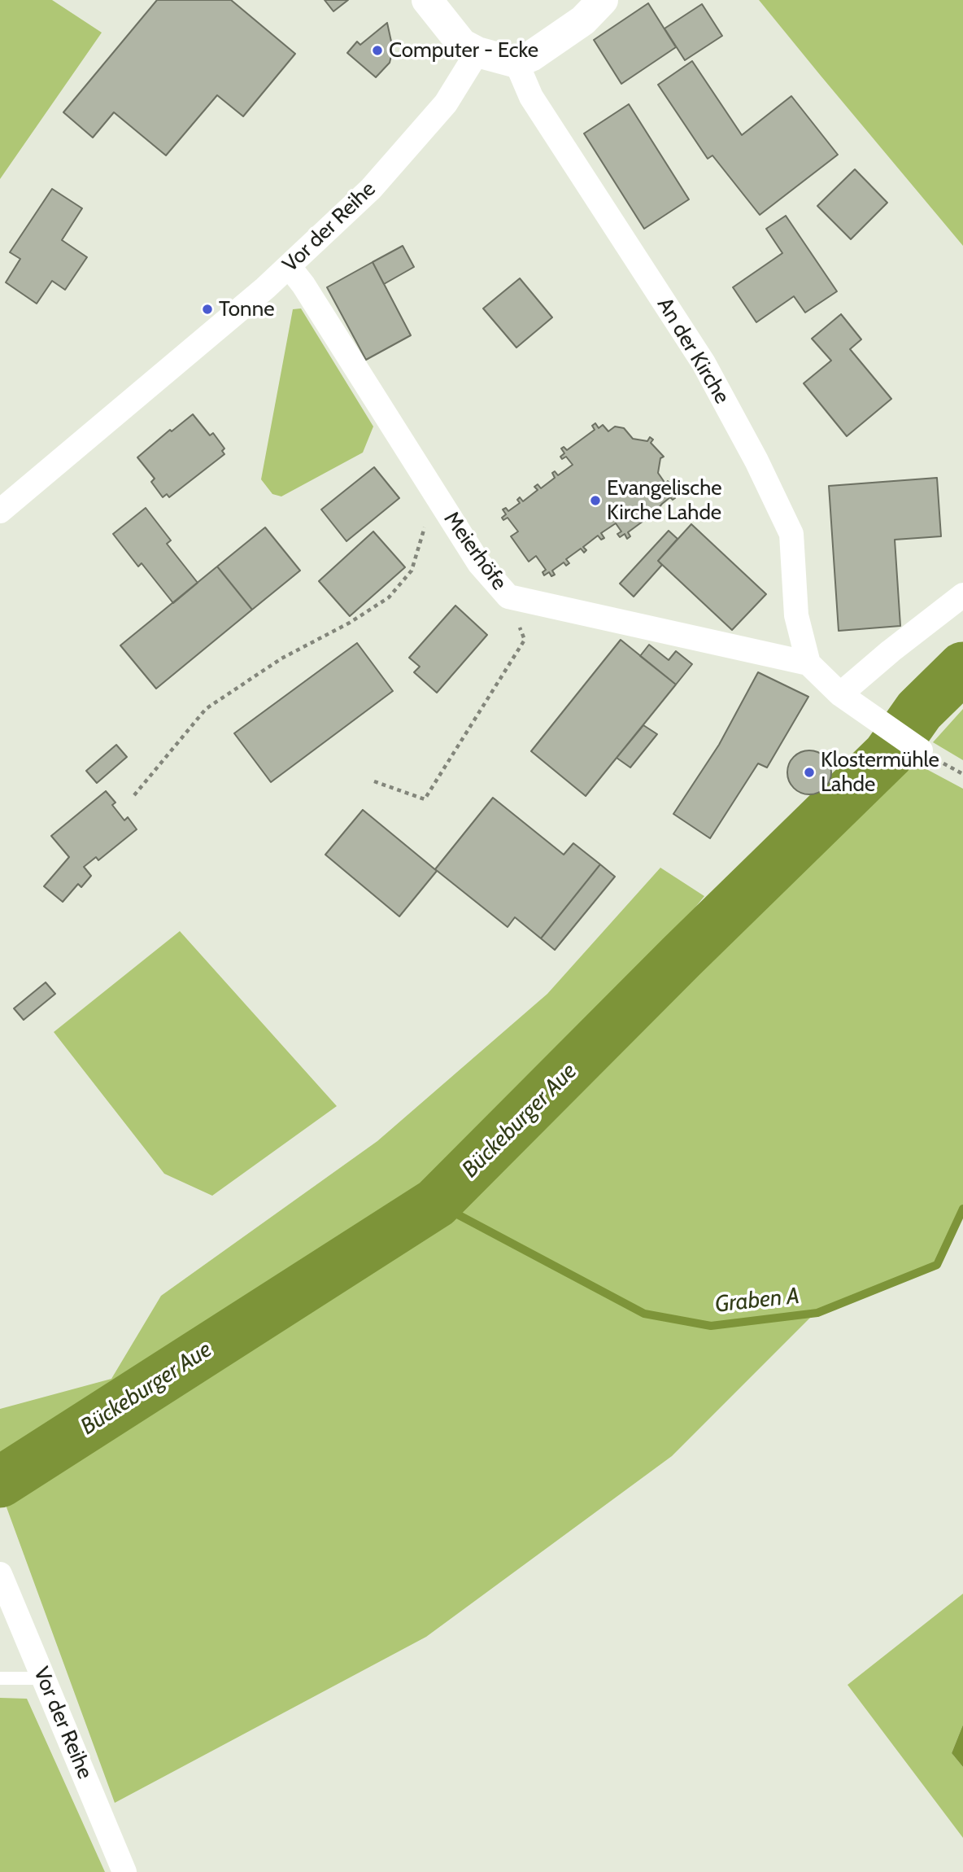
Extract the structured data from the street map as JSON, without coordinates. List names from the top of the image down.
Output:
{
  "streets": {
    "street": ["Vor der Reihe", "An der Kirche", "Meierhöfe"]
  },
  "crossings": [
    ["Vor der Reihe", "Meierhöfe"],
    ["An der Kirche", "Meierhöfe"]
  ],
  "water": ["Bückeburger Aue", "Graben A"],
  "places": [
    "Computer - Ecke",
    "Tonne",
    "Evangelische Kirche Lahde",
    "Klostermühle Lahde"
  ]
}
